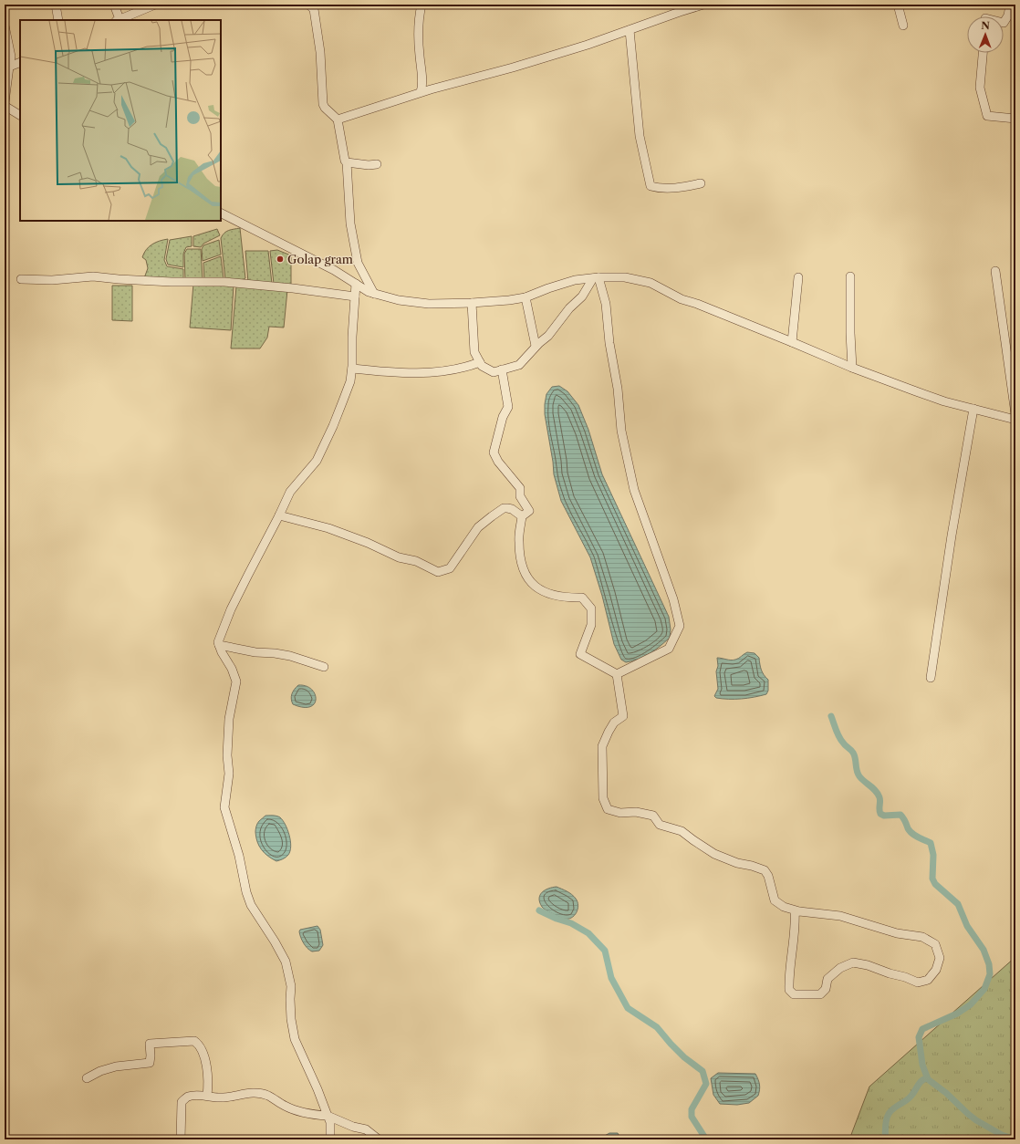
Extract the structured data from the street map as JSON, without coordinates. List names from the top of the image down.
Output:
{
  "places": ["Golap gram"],
  "north": "top"
}
